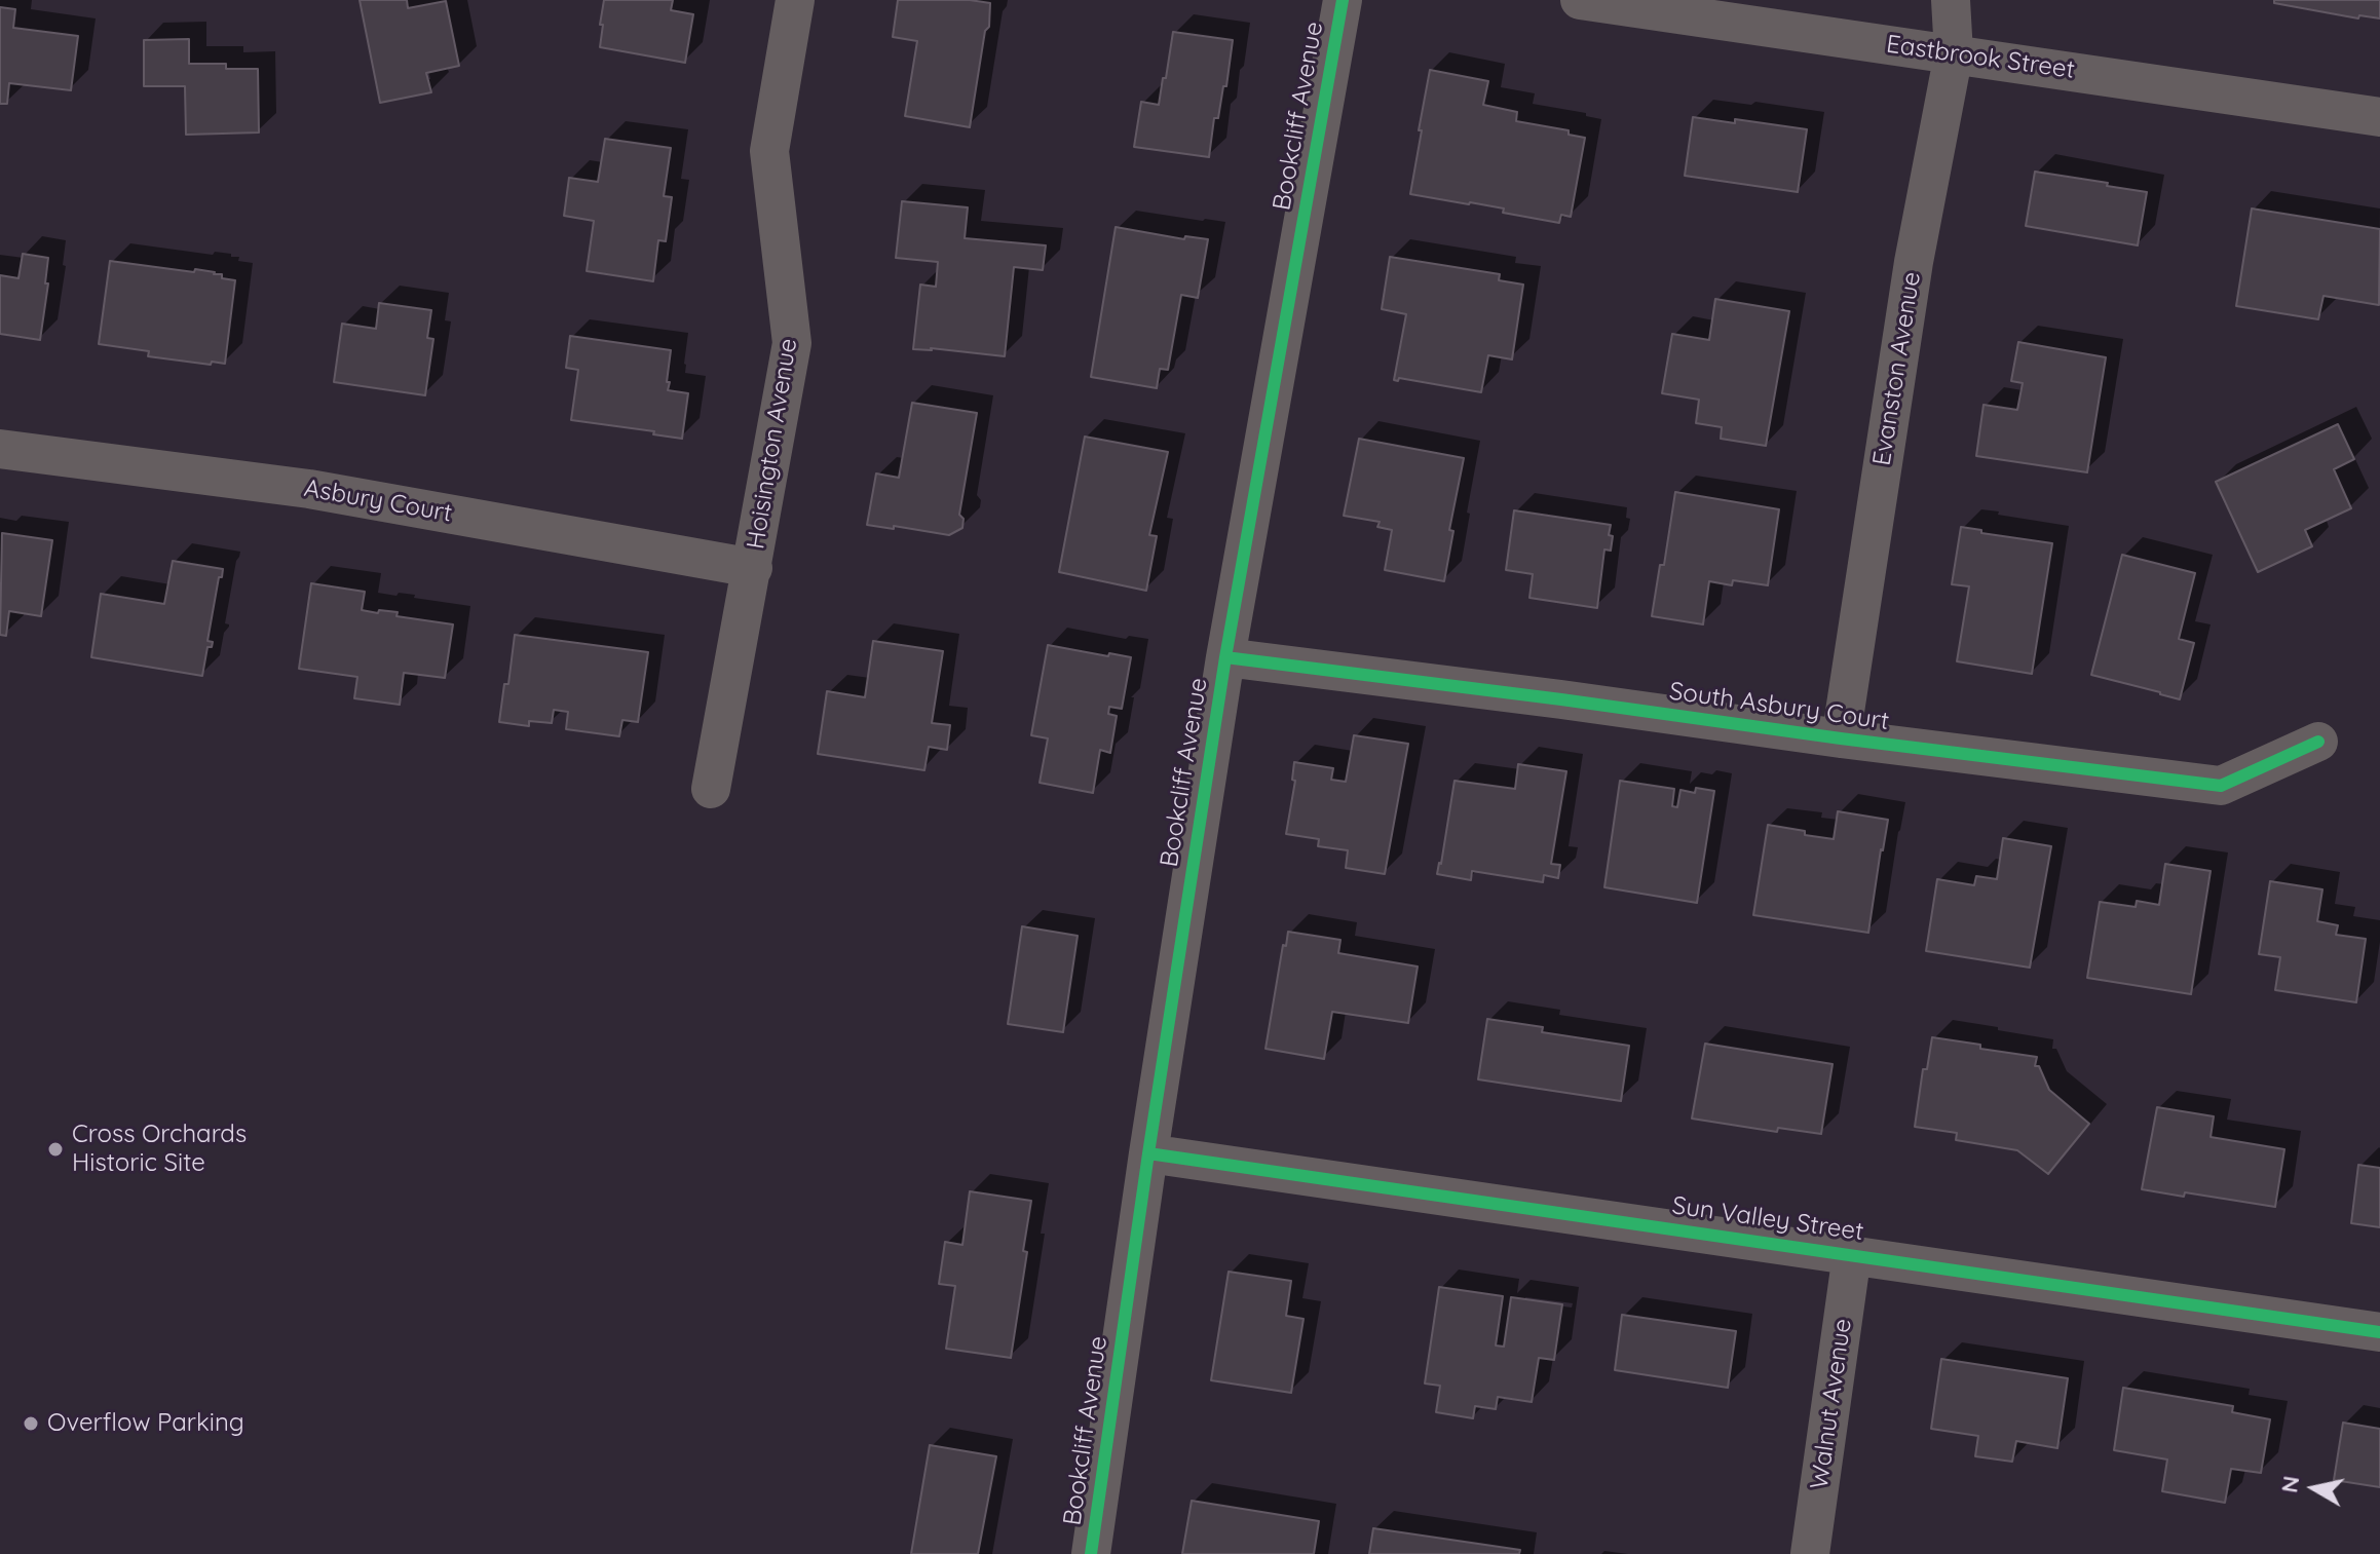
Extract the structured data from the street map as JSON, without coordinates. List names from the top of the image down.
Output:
{
  "streets": {
    "street": [
      "Eastbrook Street",
      "Bookcliff Avenue",
      "Evanston Avenue",
      "Hoisington Avenue",
      "Asbury Court",
      "South Asbury Court",
      "Sun Valley Street",
      "Walnut Avenue"
    ]
  },
  "crossings": [
    ["Eastbrook Street", "Evanston Avenue"],
    ["Bookcliff Avenue", "South Asbury Court"],
    ["Bookcliff Avenue", "Sun Valley Street"],
    ["Evanston Avenue", "South Asbury Court"],
    ["Hoisington Avenue", "Asbury Court"],
    ["Sun Valley Street", "Walnut Avenue"]
  ],
  "places": ["Cross Orchards Historic Site", "Overflow Parking"],
  "north": "left"
}
